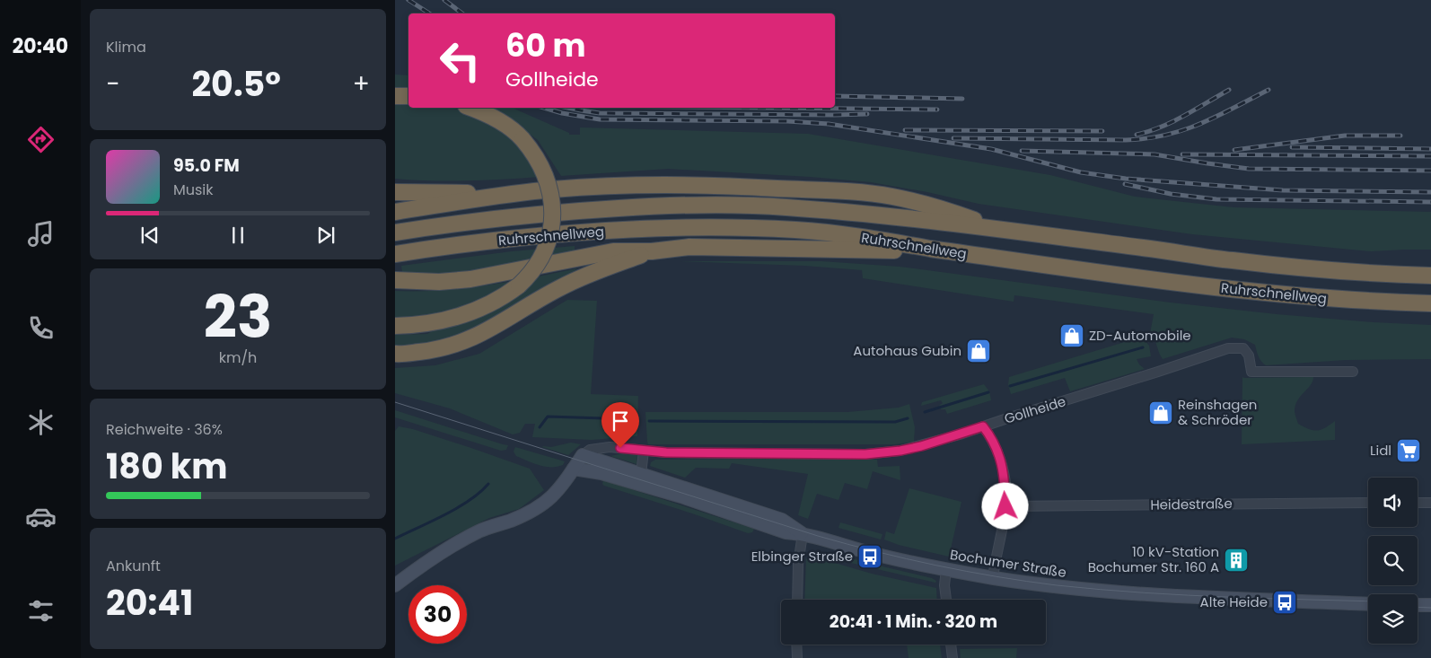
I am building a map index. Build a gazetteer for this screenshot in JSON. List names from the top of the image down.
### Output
{
  "streets": {
    "highway": ["Ruhrschnellweg"],
    "main road": ["Bochumer Straße"],
    "street": ["Gollheide", "Heidestraße"]
  },
  "places": {
    "shop": ["ZD-Automobile", "Autohaus Gubin", "Reinshagen & Schröder"],
    "supermarket": ["Lidl"],
    "bus stop": ["Elbinger Straße", "Alte Heide"],
    "building": ["10 kV-Station Bochumer Str. 160 A"]
  },
  "page": {
    "tabs": "20:40",
    "tile": [
      "Klima",
      ["23", "km/h"],
      ["Reichweite · 36%", "180 km"],
      ["Ankunft", "20:41"]
    ],
    "turn": ["60 m", "Gollheide"],
    "heat": ["−", "20.5°", "+"],
    "song": ["95.0 FM", "Musik"],
    "limit": "30",
    "trip": "20:41 · 1 Min. · 320 m"
  }
}
